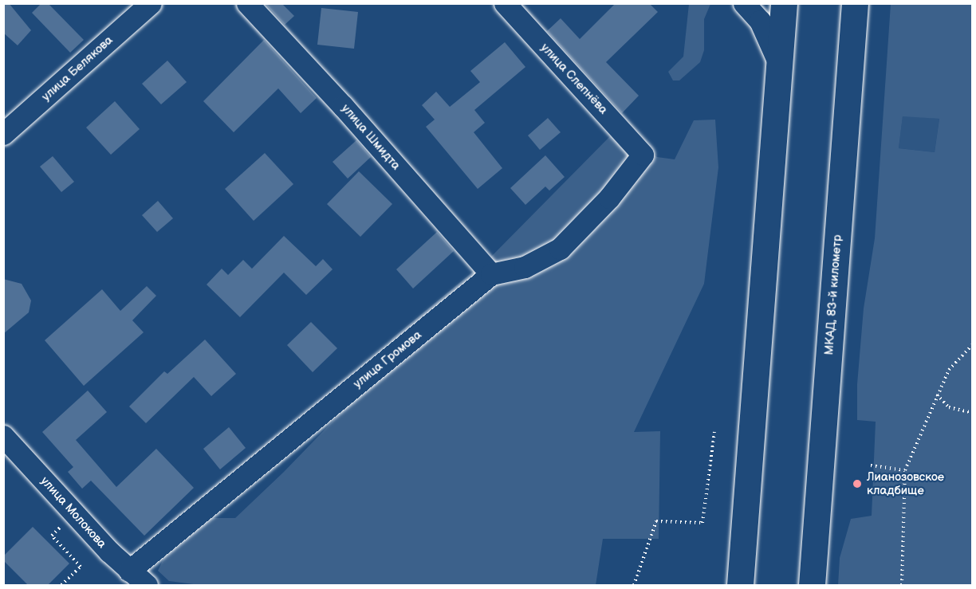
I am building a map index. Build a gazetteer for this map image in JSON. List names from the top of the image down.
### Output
{
  "streets": {
    "highway": ["МКАД, 83-й километр"],
    "street": [
      "улица Белякова",
      "улица Слепнёва",
      "улица Шмидта",
      "улица Громова",
      "улица Молокова"
    ]
  },
  "crossings": [
    ["улица Слепнёва", "улица Громова"],
    ["улица Шмидта", "улица Громова"],
    ["улица Громова", "улица Молокова"]
  ],
  "places": ["Лианозовское кладбище"]
}
